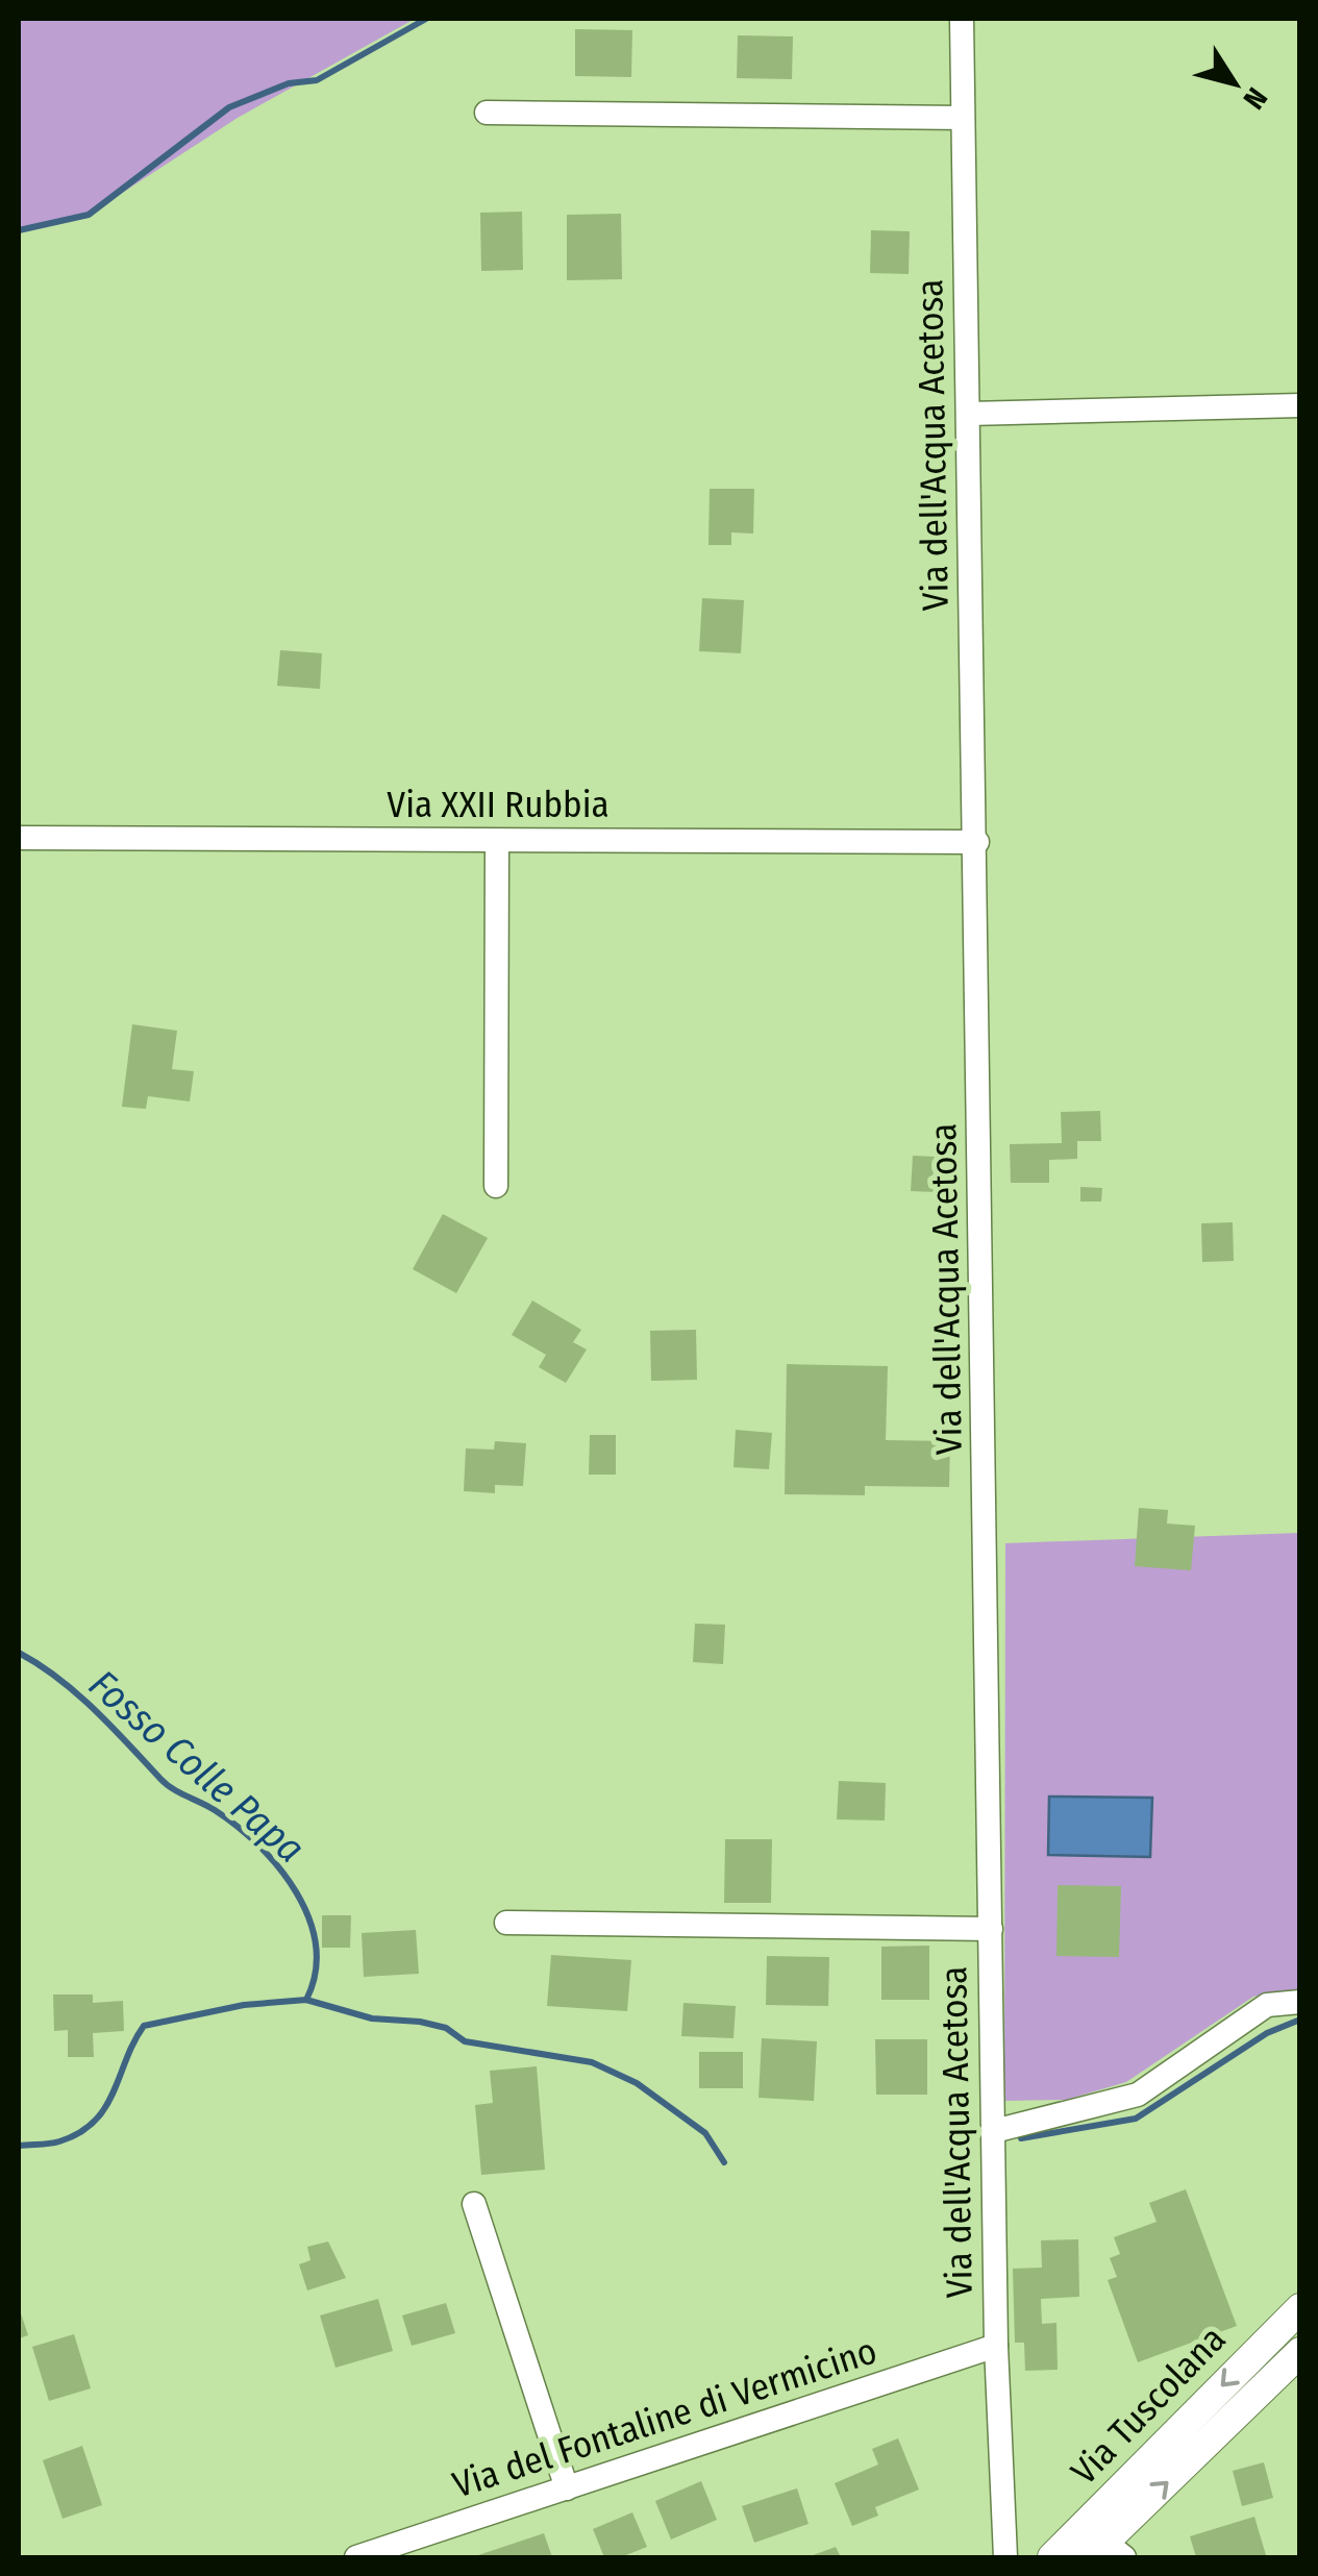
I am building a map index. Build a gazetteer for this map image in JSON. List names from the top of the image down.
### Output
{
  "streets": {
    "main road": ["Via Tuscolana"],
    "street": ["Via dell'Acqua Acetosa", "Via XXII Rubbia", "Via del Fontaline di Vermicino"]
  },
  "crossings": [
    ["Via dell'Acqua Acetosa", "Via XXII Rubbia"],
    ["Via dell'Acqua Acetosa", "Via del Fontaline di Vermicino"]
  ],
  "water": ["Fosso Colle Papa"],
  "north": "bottom right"
}
